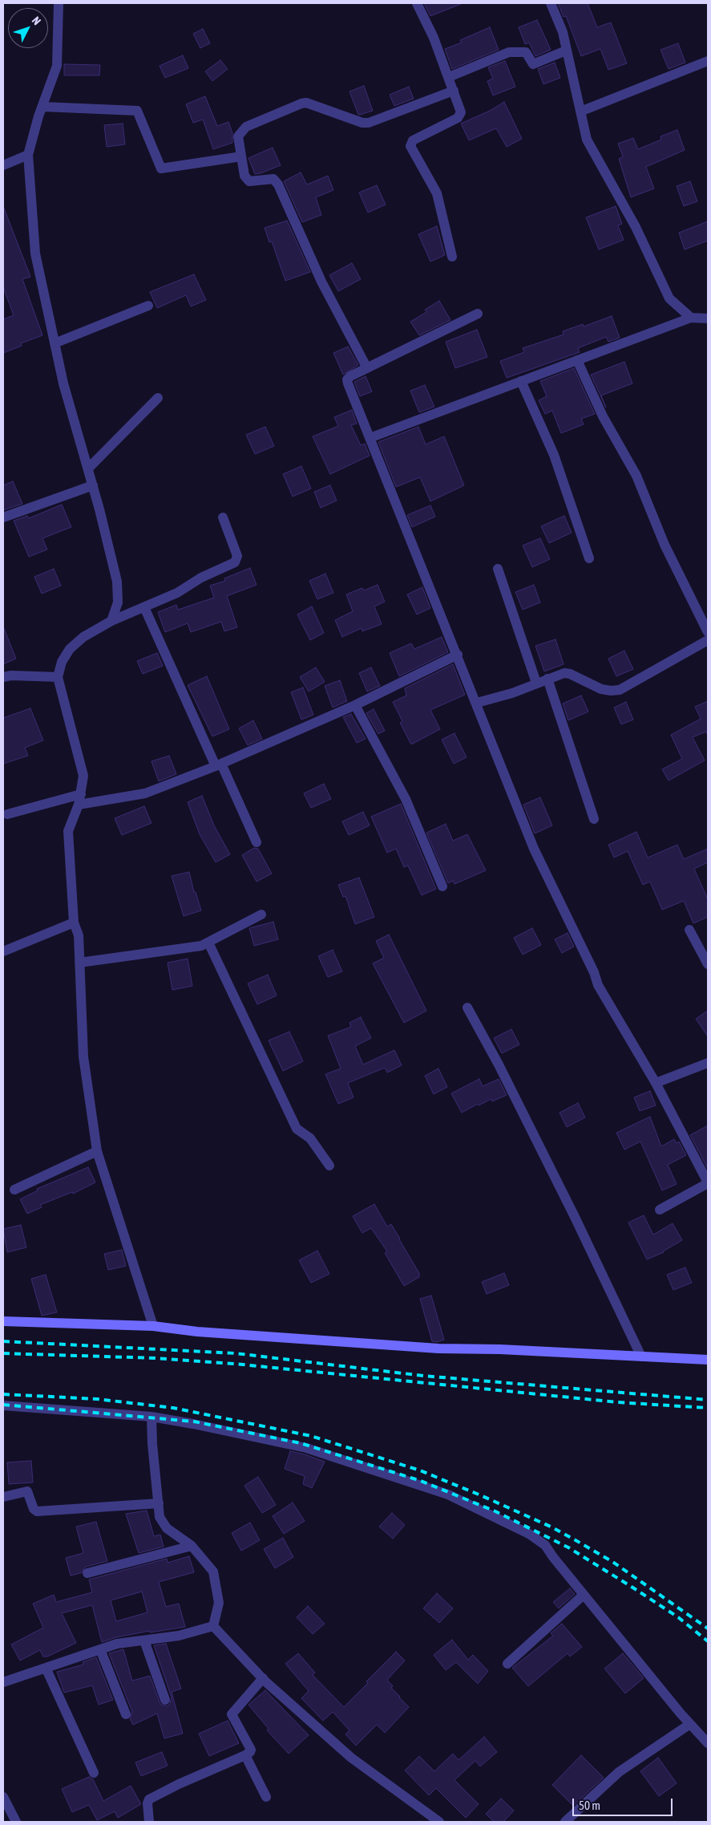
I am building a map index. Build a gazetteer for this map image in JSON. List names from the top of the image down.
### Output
{
  "scale_bar": "50 m",
  "north": "top right"
}
